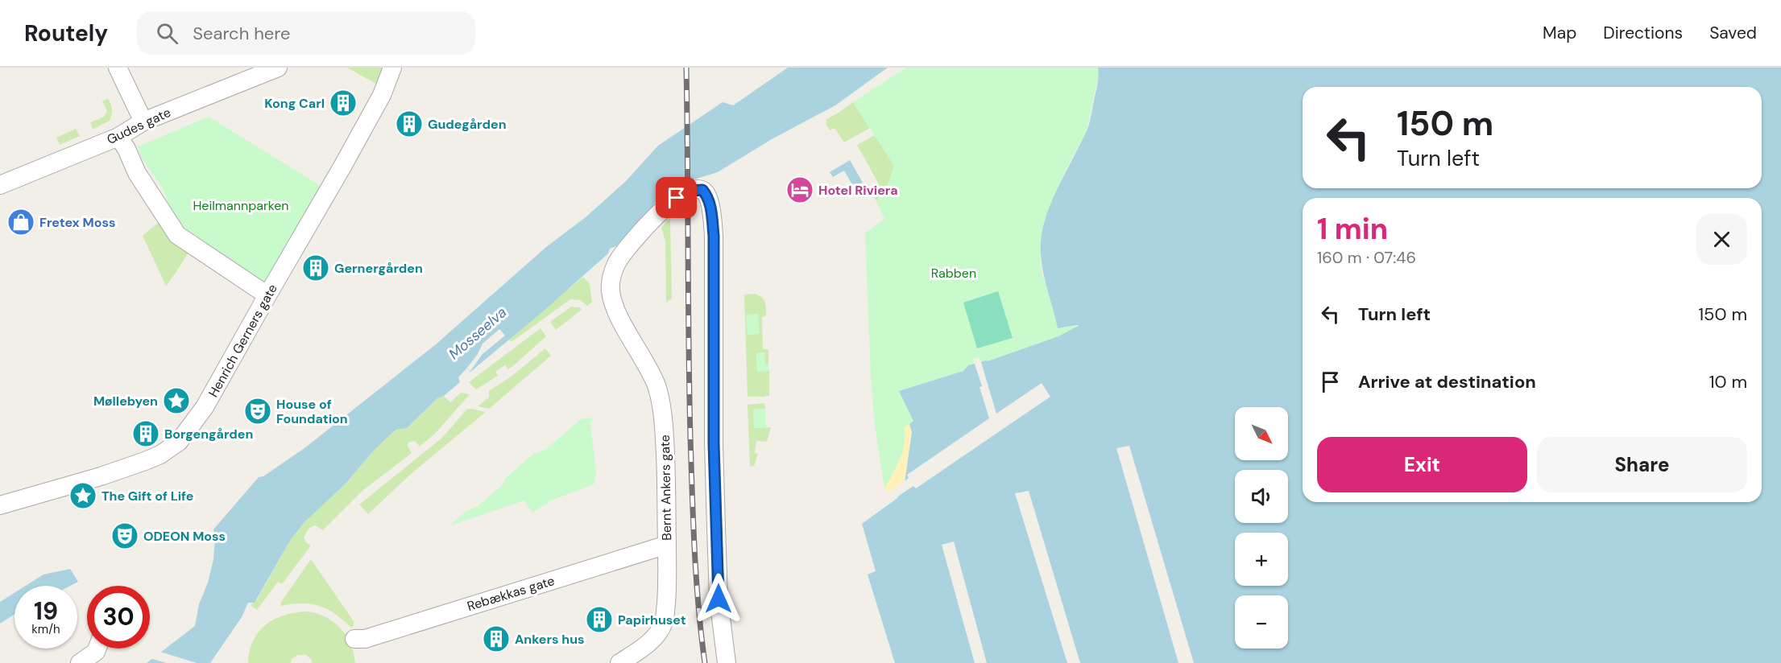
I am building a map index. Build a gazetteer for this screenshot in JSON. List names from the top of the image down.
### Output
{
  "streets": {
    "street": [
      "Gudes gate",
      "Henrich Gerners gate",
      "Bernt Ankers gate",
      "Rebækkas gate"
    ]
  },
  "crossings": [
    ["Bernt Ankers gate", "Rebækkas gate"]
  ],
  "water": ["Mosseelva"],
  "parks": ["Heilmannparken", "Rabben"],
  "places": {
    "building": [
      "Kong Carl",
      "Gudegården",
      "Gernergården",
      "Borgengården",
      "Papirhuset",
      "Ankers hus"
    ],
    "hotel": ["Hotel Riviera"],
    "shop": ["Fretex Moss"],
    "place": ["Møllebyen", "The Gift of Life"],
    "theatre": ["House of Foundation", "ODEON Moss"]
  },
  "north": "bottom right",
  "page": {
    "header": "Routely",
    "search": "Search here",
    "nav": ["Map", "Directions", "Saved"],
    "turn": ["150 m", "Turn left"],
    "heading": ["1 min", "160 m · 07:46"],
    "list": [
      {
        "name": "Turn left",
        "value": "150 m"
      },
      {
        "name": "Arrive at destination",
        "value": "10 m"
      }
    ],
    "map_buttons": ["+", "−"],
    "buttons": ["Exit", "Share"],
    "speed": "19 km/h",
    "limit": "30"
  }
}
